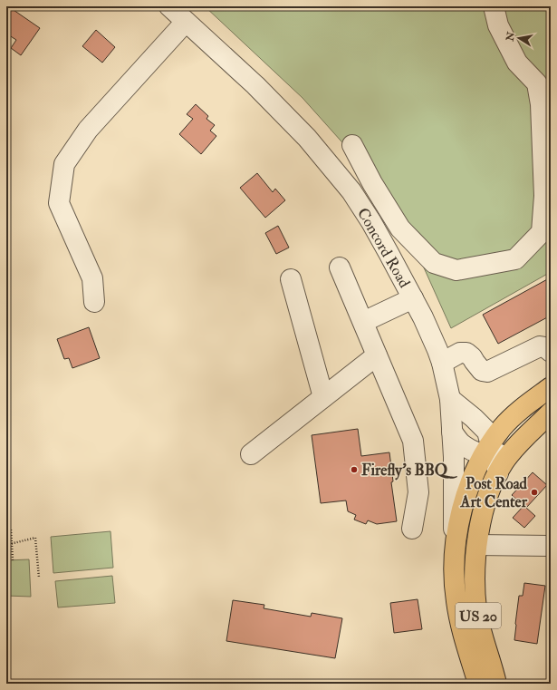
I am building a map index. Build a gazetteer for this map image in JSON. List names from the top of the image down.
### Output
{
  "streets": {
    "main road": ["US 20"],
    "street": ["Concord Road"]
  },
  "crossings": [
    ["Concord Road", "US 20"]
  ],
  "places": ["Firefly's BBQ", "Post Road Art Center"],
  "north": "left"
}
